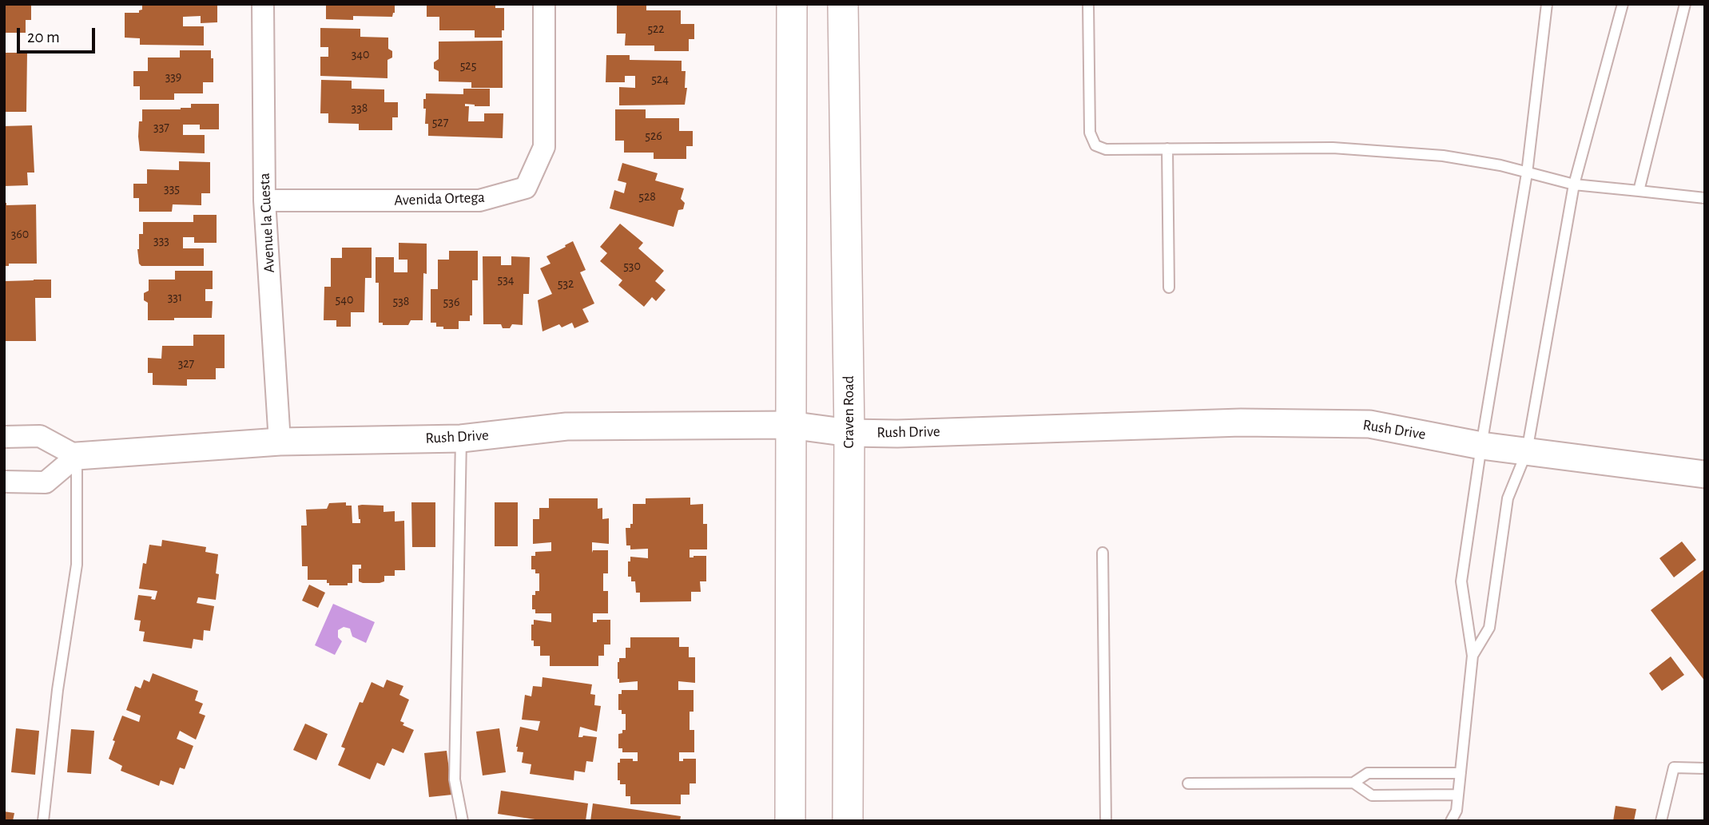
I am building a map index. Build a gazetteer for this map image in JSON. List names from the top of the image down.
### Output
{
  "streets": {
    "main road": ["Craven Road"],
    "street": ["Avenida Ortega", "Avenue la Cuesta", "Rush Drive"]
  },
  "crossings": [
    ["Avenida Ortega", "Avenue la Cuesta"],
    ["Avenue la Cuesta", "Rush Drive"],
    ["Craven Road", "Rush Drive"]
  ],
  "house_numbers": [
    "522",
    "340",
    "525",
    "339",
    "524",
    "338",
    "527",
    "337",
    "526",
    "335",
    "528",
    "360",
    "333",
    "530",
    "534",
    "532",
    "331",
    "540",
    "538",
    "536",
    "327"
  ],
  "scale_bar": "20 m"
}
